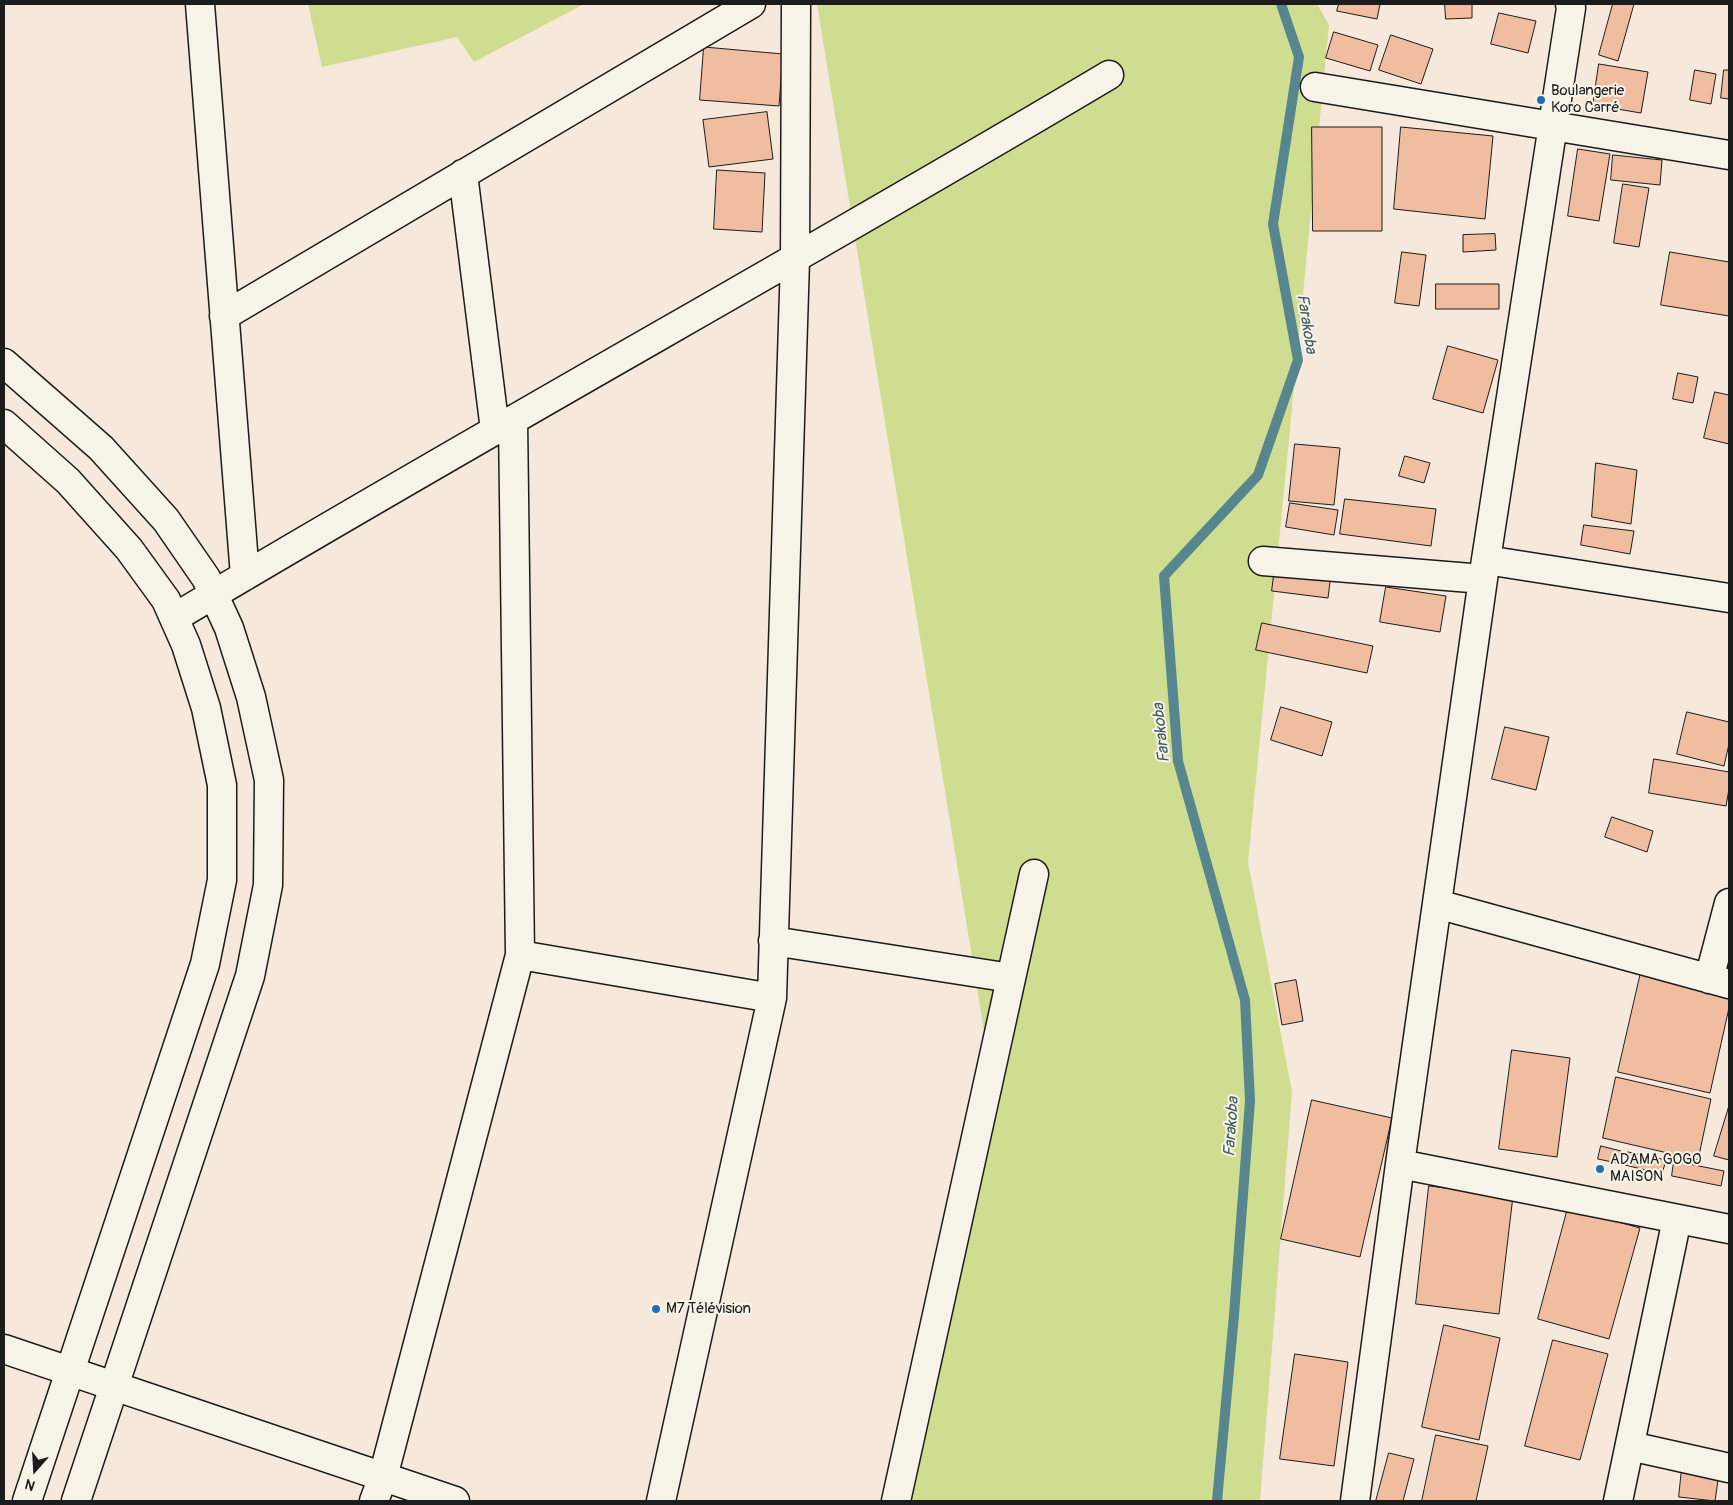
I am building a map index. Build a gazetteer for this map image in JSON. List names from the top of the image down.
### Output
{
  "water": ["Farakoba"],
  "places": ["Boulangerie Koro Carré", "ADAMA GOGO MAISON", "M7 Télévision"],
  "north": "bottom"
}
